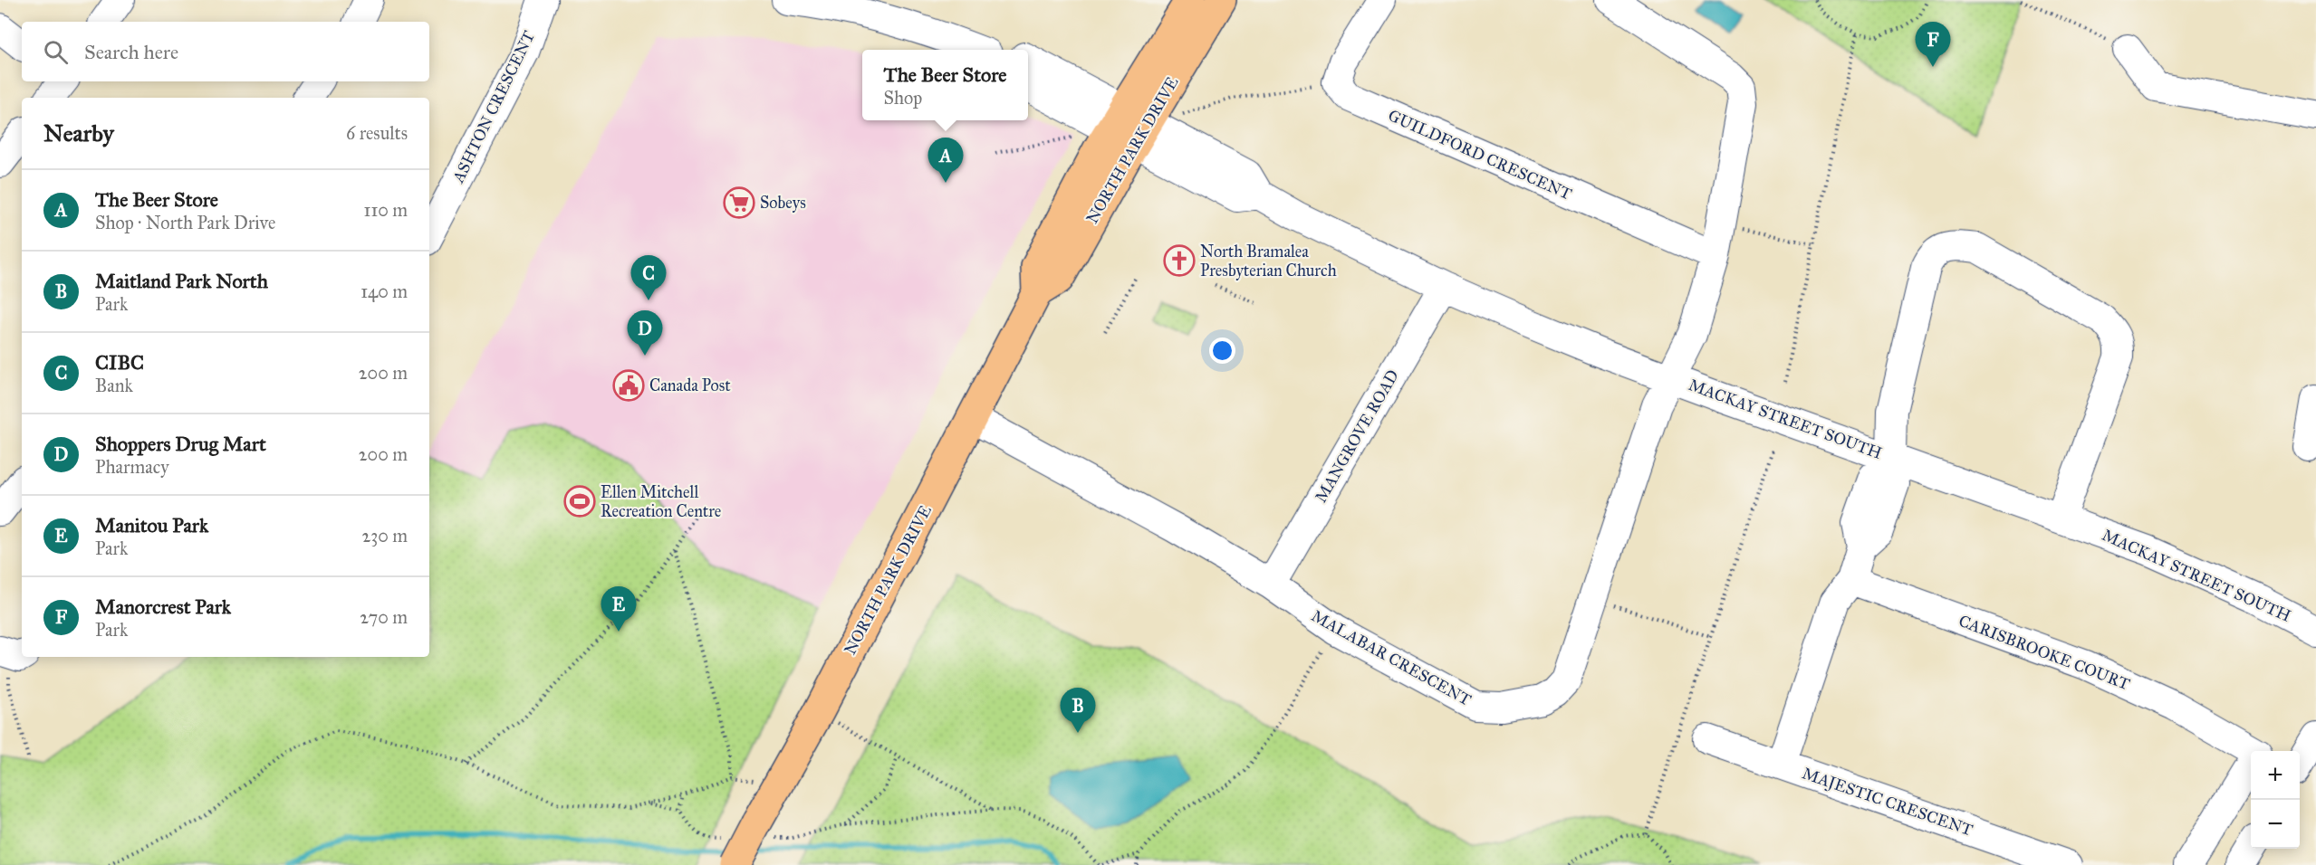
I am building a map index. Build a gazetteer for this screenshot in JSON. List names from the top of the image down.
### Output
{
  "streets": {
    "main road": ["NORTH PARK DRIVE"],
    "street": [
      "ASHTON CRESCENT",
      "GUILDFORD CRESCENT",
      "MACKAY STREET SOUTH",
      "MANGROVE ROAD",
      "CARISBROOKE COURT",
      "MALABAR CRESCENT",
      "MAJESTIC CRESCENT"
    ]
  },
  "crossings": [
    ["NORTH PARK DRIVE", "MACKAY STREET SOUTH"],
    ["NORTH PARK DRIVE", "MALABAR CRESCENT"],
    ["MACKAY STREET SOUTH", "MANGROVE ROAD"],
    ["MACKAY STREET SOUTH", "MALABAR CRESCENT"],
    ["MANGROVE ROAD", "MALABAR CRESCENT"]
  ],
  "places": {
    "supermarket": ["Sobeys"],
    "church": ["North Bramalea Presbyterian Church"],
    "public building": ["Canada Post"],
    "sports": ["Ellen Mitchell Recreation Centre"]
  },
  "page": {
    "pins": [
      "F",
      "A",
      "C",
      "D",
      "E",
      "B"
    ],
    "search": "Search here",
    "popup": ["The Beer Store", "Shop"],
    "heading": ["Nearby", "6 results"],
    "list": [
      {
        "mark": "A",
        "name": "The Beer Store",
        "note": "Shop · North Park Drive",
        "value": "110 m"
      },
      {
        "mark": "B",
        "name": "Maitland Park North",
        "note": "Park",
        "value": "140 m"
      },
      {
        "mark": "C",
        "name": "CIBC",
        "note": "Bank",
        "value": "200 m"
      },
      {
        "mark": "D",
        "name": "Shoppers Drug Mart",
        "note": "Pharmacy",
        "value": "200 m"
      },
      {
        "mark": "E",
        "name": "Manitou Park",
        "note": "Park",
        "value": "230 m"
      },
      {
        "mark": "F",
        "name": "Manorcrest Park",
        "note": "Park",
        "value": "270 m"
      }
    ],
    "map_buttons": ["+", "−"]
  }
}
